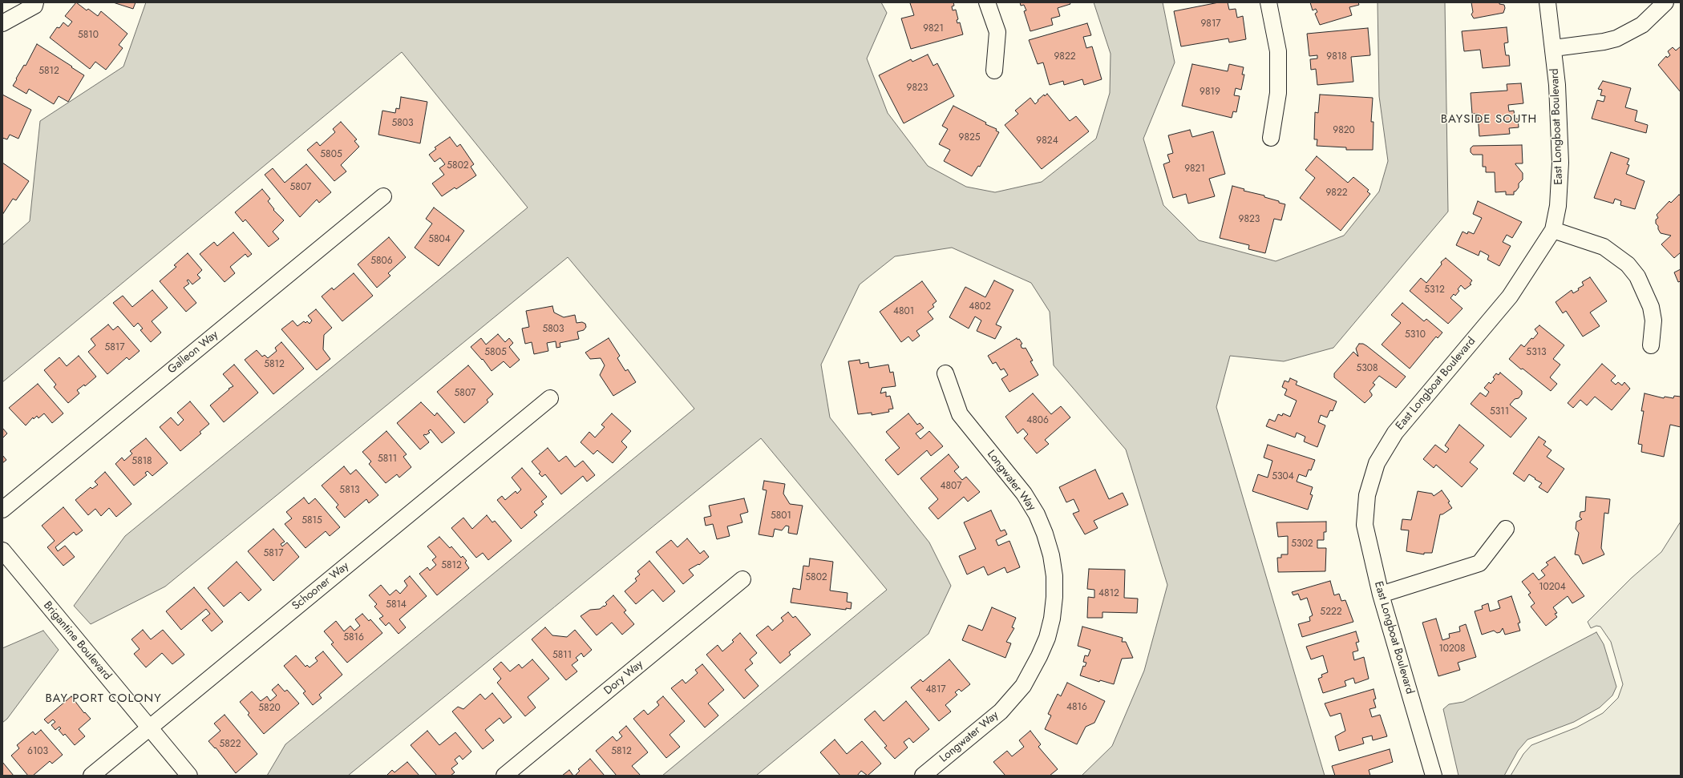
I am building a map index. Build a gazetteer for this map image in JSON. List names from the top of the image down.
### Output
{
  "streets": {
    "street": [
      "East Longboat Boulevard",
      "Galleon Way",
      "Longwater Way",
      "Schooner Way",
      "Brigantine Boulevard",
      "Dory Way"
    ]
  },
  "crossings": [
    ["Schooner Way", "Brigantine Boulevard"]
  ],
  "districts": ["BAYSIDE SOUTH", "BAY PORT COLONY"],
  "house_numbers": [
    "9817",
    "9821",
    "5810",
    "9822",
    "9818",
    "5812",
    "9823",
    "9819",
    "5803",
    "9820",
    "9825",
    "9824",
    "5805",
    "5802",
    "9821",
    "5807",
    "9822",
    "9823",
    "5804",
    "5806",
    "5312",
    "4802",
    "4801",
    "5803",
    "5310",
    "5817",
    "5805",
    "5313",
    "5812",
    "5308",
    "5807",
    "5311",
    "4806",
    "5811",
    "5818",
    "5304",
    "4807",
    "5813",
    "5801",
    "5815",
    "5302",
    "5817",
    "5812",
    "5802",
    "10204",
    "4812",
    "5814",
    "5222",
    "5816",
    "10208",
    "5811",
    "4817",
    "4816",
    "5820",
    "5822",
    "6103",
    "5812"
  ]
}
